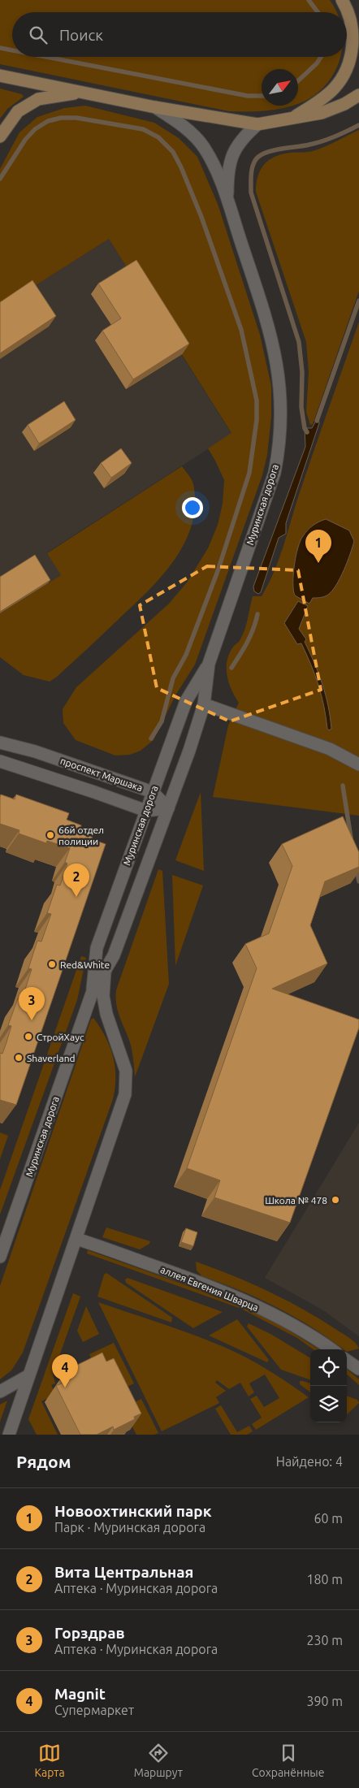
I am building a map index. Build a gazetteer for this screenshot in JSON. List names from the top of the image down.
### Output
{
  "streets": {
    "street": ["Муринская дорога", "проспект Маршака", "аллея Евгения Шварца"]
  },
  "crossings": [
    ["Муринская дорога", "проспект Маршака"]
  ],
  "places": [
    "66й отдел полиции",
    "Red&White",
    "СтройХаус",
    "Shaverland",
    "Школа № 478"
  ],
  "north": "top right",
  "page": {
    "search": "Поиск",
    "pins": [
      "1",
      "2",
      "3",
      "4"
    ],
    "heading": ["Рядом", "Найдено: 4"],
    "list": [
      {
        "mark": "1",
        "name": "Новоохтинский парк",
        "note": "Парк · Муринская дорога",
        "value": "60 m"
      },
      {
        "mark": "2",
        "name": "Вита Центральная",
        "note": "Аптека · Муринская дорога",
        "value": "180 m"
      },
      {
        "mark": "3",
        "name": "Горздрав",
        "note": "Аптека · Муринская дорога",
        "value": "230 m"
      },
      {
        "mark": "4",
        "name": "Magnit",
        "note": "Супермаркет",
        "value": "390 m"
      }
    ],
    "nav": ["Карта", "Маршрут", "Сохранённые"]
  }
}
